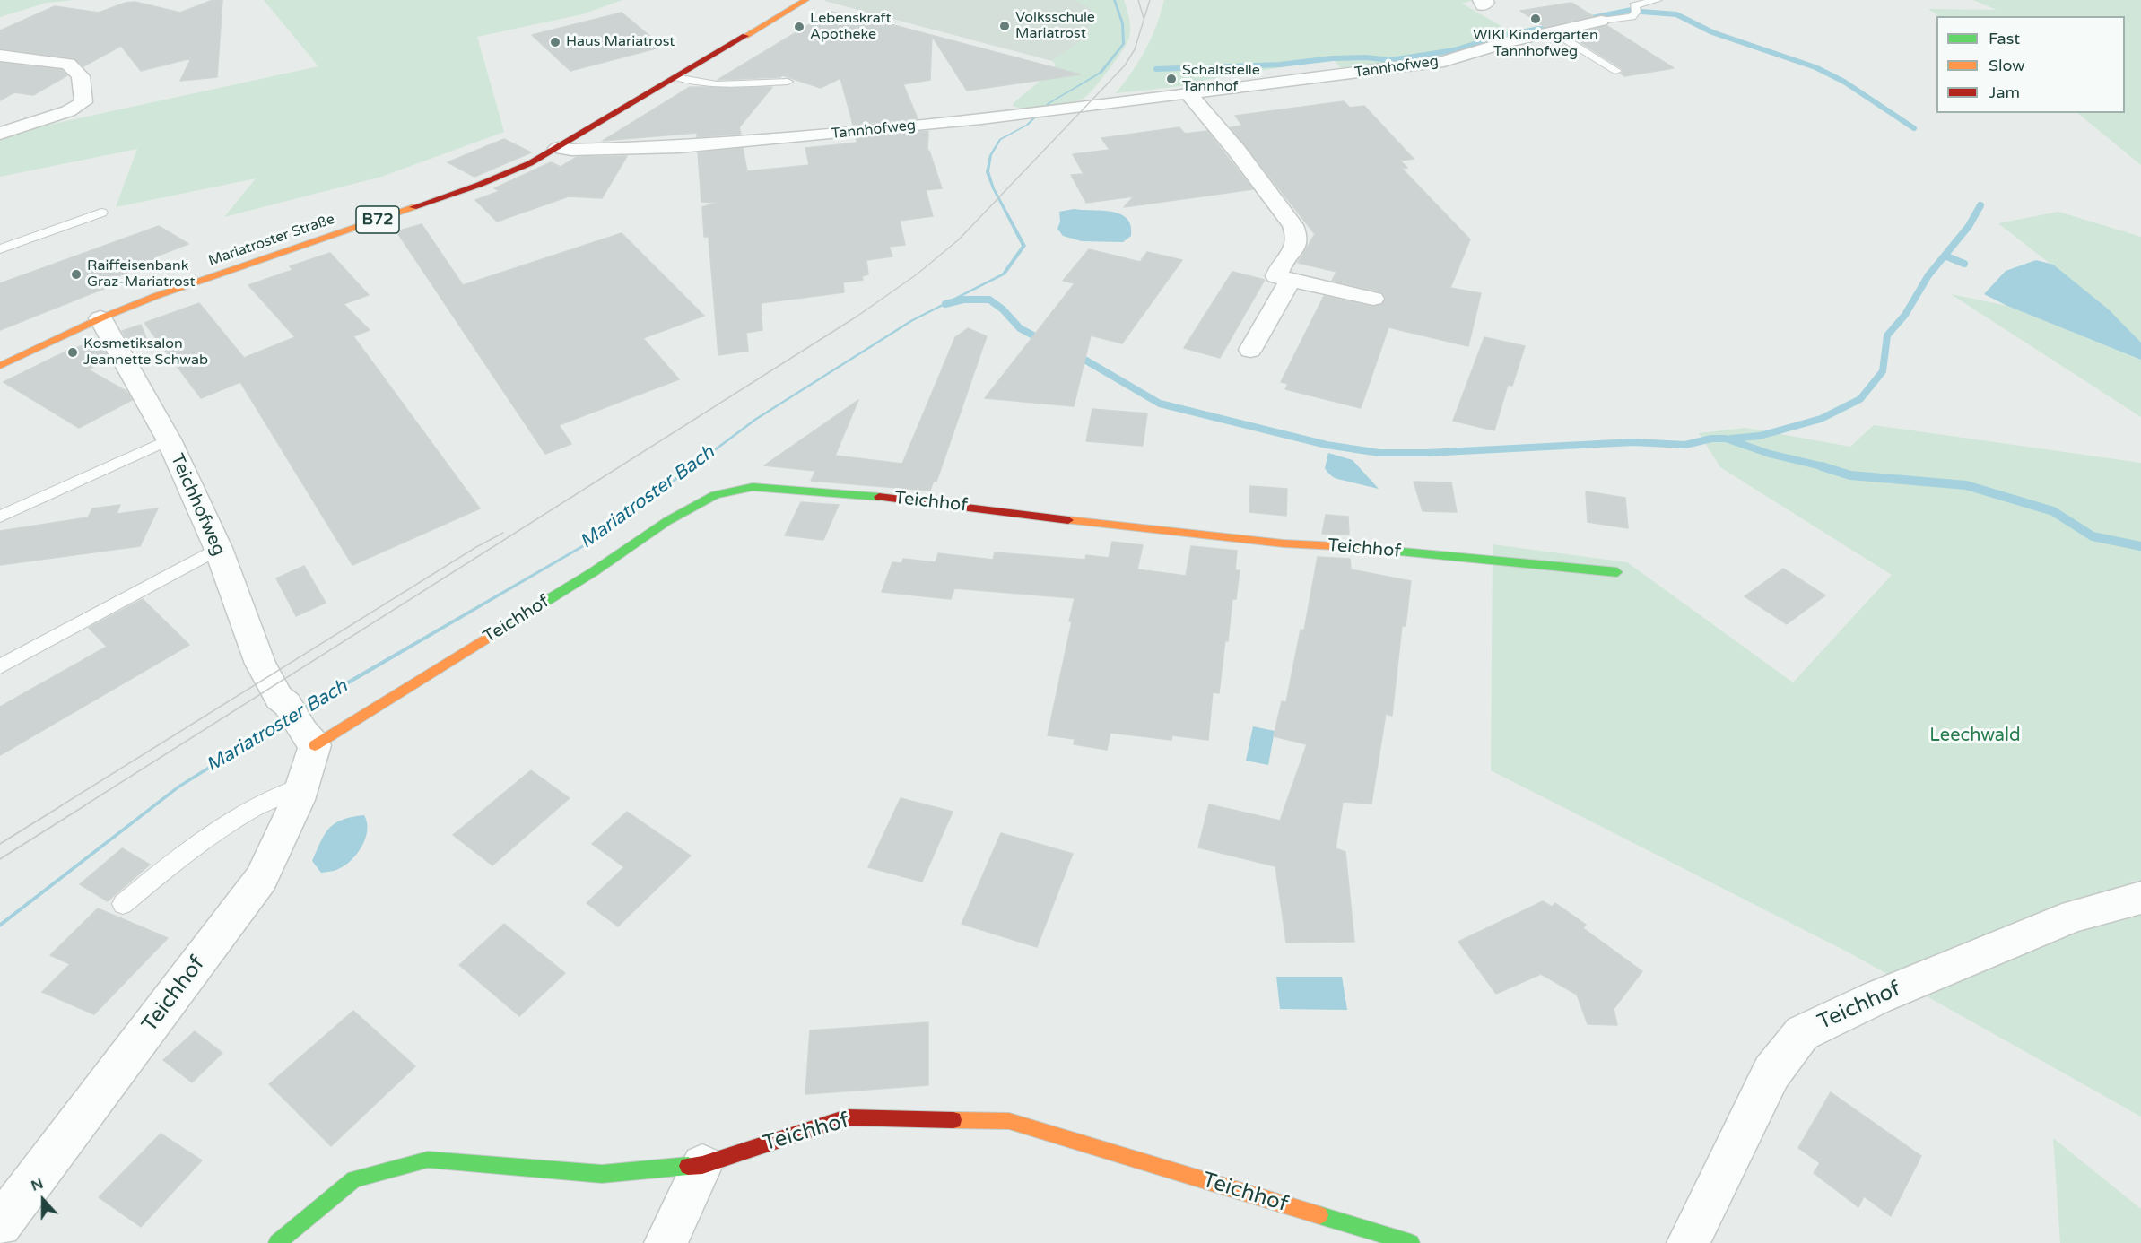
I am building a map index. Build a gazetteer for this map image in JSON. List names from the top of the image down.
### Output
{
  "streets": {
    "street": [
      "Tannhofweg",
      "B72",
      "Mariatroster Straße",
      "Teichhof",
      "Teichhofweg"
    ]
  },
  "crossings": [
    ["Tannhofweg", "Mariatroster Straße"],
    ["Mariatroster Straße", "Teichhofweg"],
    ["Teichhof", "Teichhofweg"]
  ],
  "water": ["Mariatroster Bach"],
  "parks": ["Leechwald"],
  "places": [
    "WIKI Kindergarten Tannhofweg",
    "Volksschule Mariatrost",
    "Lebenskraft Apotheke",
    "Haus Mariatrost",
    "Schaltstelle Tannhof",
    "Raiffeisenbank Graz-Mariatrost",
    "Kosmetiksalon Jeannette Schwab"
  ],
  "legend": ["Fast", "Slow", "Jam"],
  "north": "top"
}
